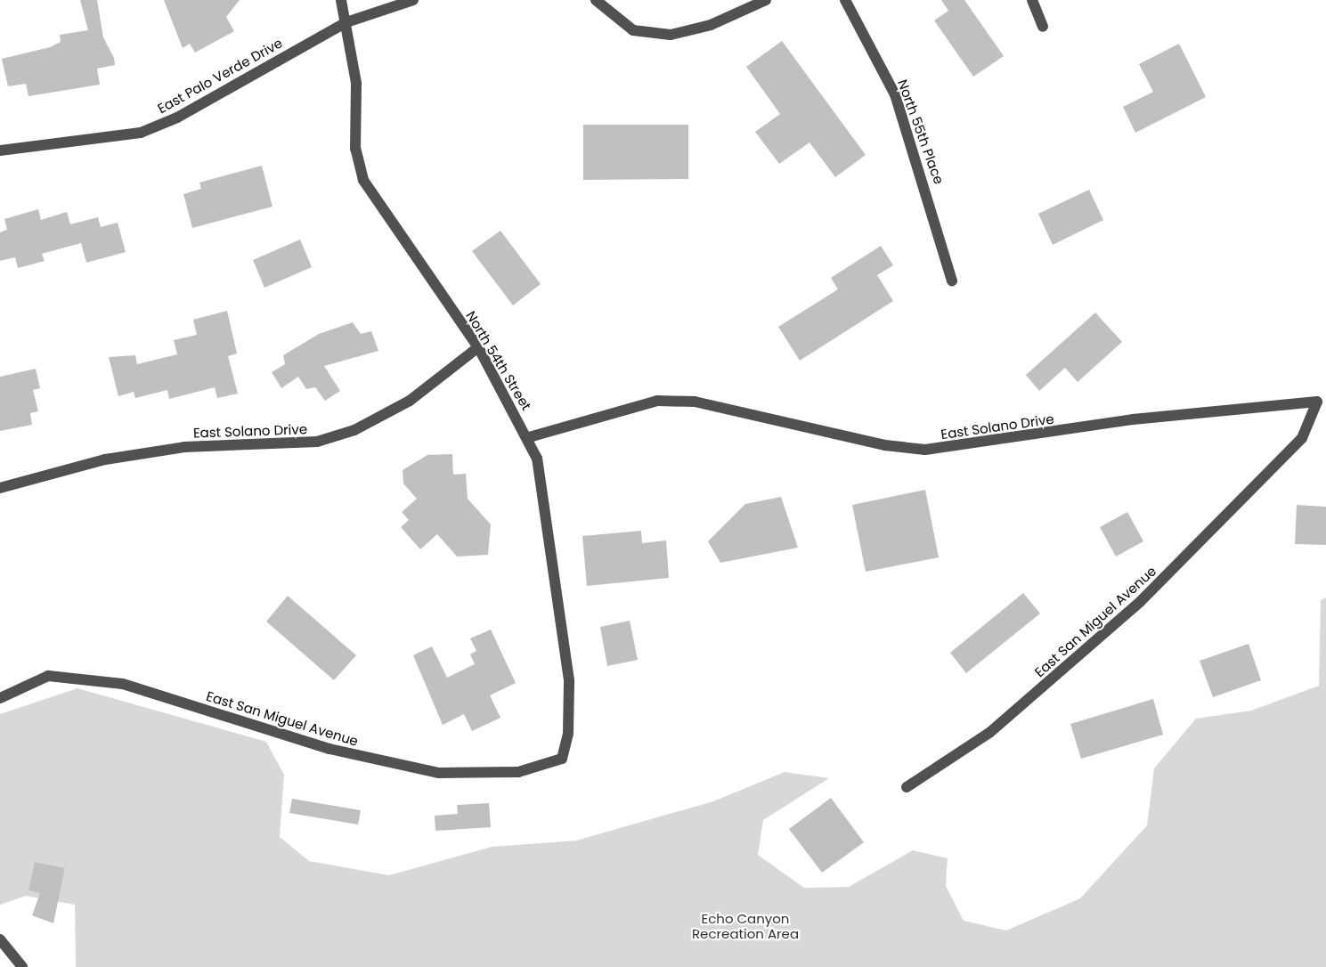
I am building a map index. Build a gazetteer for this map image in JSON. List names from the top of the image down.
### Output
{
  "streets": {
    "street": [
      "East Palo Verde Drive",
      "North 55th Place",
      "North 54th Street",
      "East Solano Drive",
      "East San Miguel Avenue"
    ]
  },
  "crossings": [
    ["East Palo Verde Drive", "North 54th Street"],
    ["North 54th Street", "East Solano Drive"],
    ["North 54th Street", "East San Miguel Avenue"],
    ["East Solano Drive", "East San Miguel Avenue"]
  ],
  "parks": ["Echo Canyon Recreation Area"]
}
